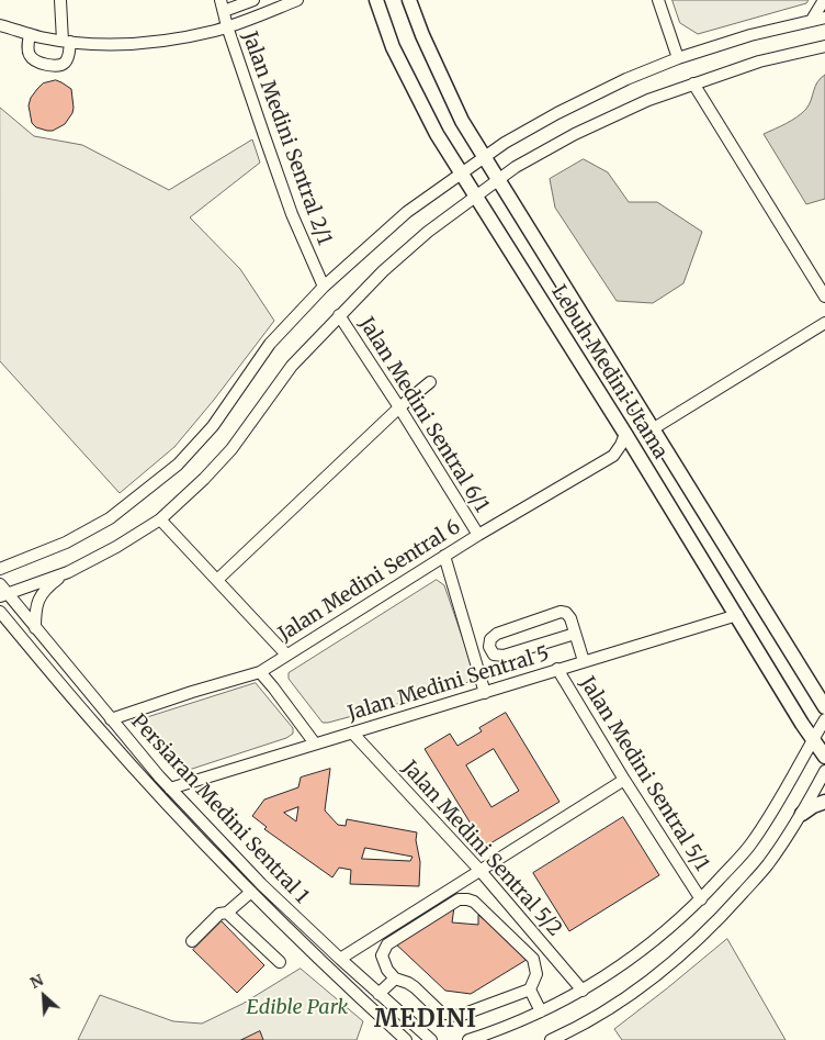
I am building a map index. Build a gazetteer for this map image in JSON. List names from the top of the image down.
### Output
{
  "streets": {
    "main road": ["Lebuh Medini Utama"],
    "street": [
      "Jalan Medini Sentral 2/1",
      "Jalan Medini Sentral 6/1",
      "Jalan Medini Sentral 6",
      "Jalan Medini Sentral 5",
      "Jalan Medini Sentral 5/1",
      "Persiaran Medini Sentral 1",
      "Jalan Medini Sentral 5/2"
    ]
  },
  "crossings": [
    ["Lebuh Medini Utama", "Jalan Medini Sentral 6"],
    ["Lebuh Medini Utama", "Jalan Medini Sentral 5"],
    ["Jalan Medini Sentral 6/1", "Jalan Medini Sentral 6"],
    ["Jalan Medini Sentral 6", "Persiaran Medini Sentral 1"],
    ["Jalan Medini Sentral 5", "Jalan Medini Sentral 5/1"],
    ["Jalan Medini Sentral 5", "Persiaran Medini Sentral 1"],
    ["Jalan Medini Sentral 5", "Jalan Medini Sentral 5/2"]
  ],
  "districts": ["MEDINI"],
  "parks": ["Edible Park"],
  "north": "top left"
}
